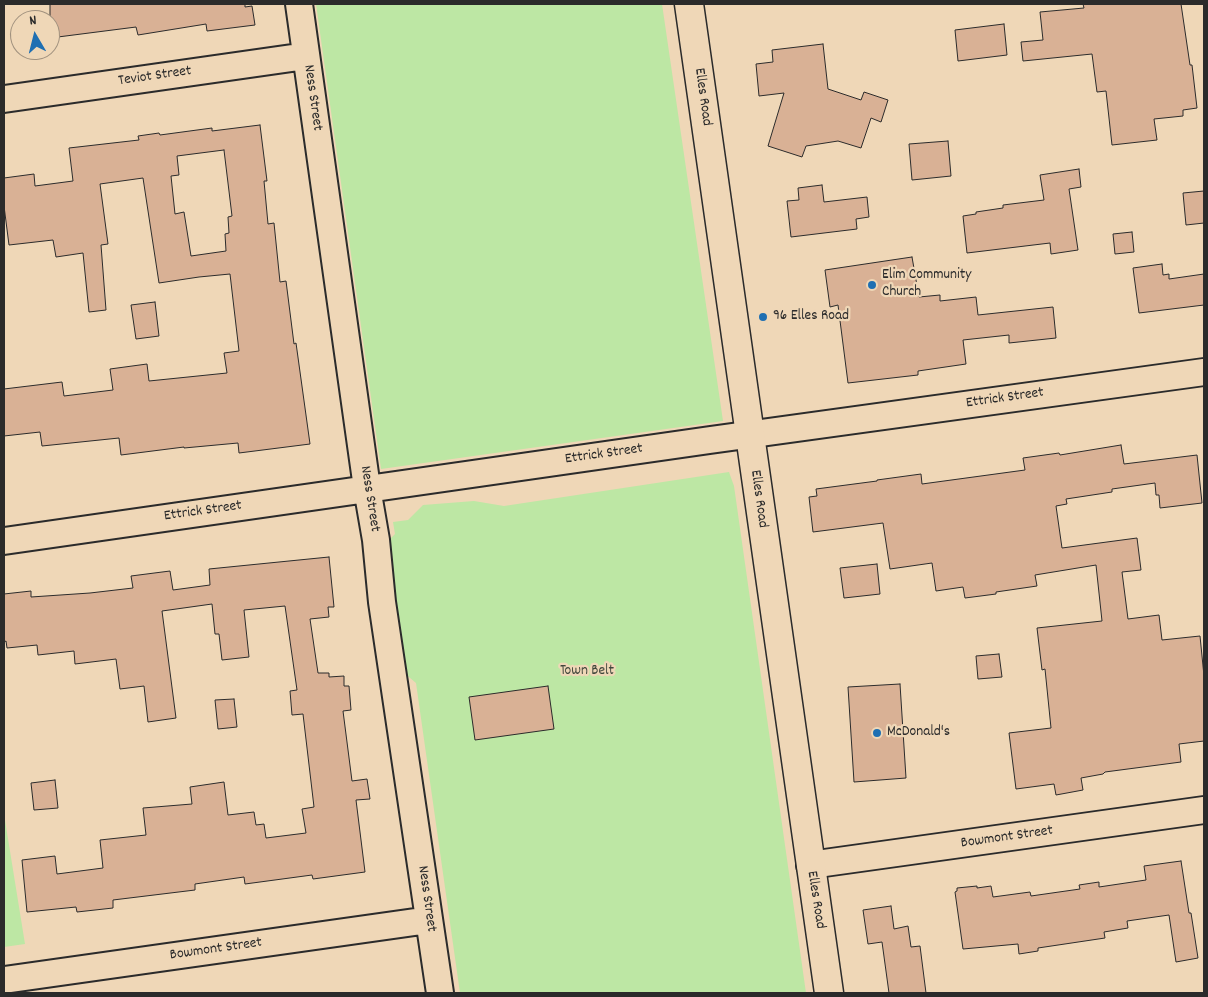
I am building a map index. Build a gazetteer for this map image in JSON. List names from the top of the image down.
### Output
{
  "streets": {
    "main road": ["Elles Road"],
    "street": [
      "Teviot Street",
      "Ness Street",
      "Ettrick Street",
      "Bowmont Street"
    ]
  },
  "crossings": [
    ["Teviot Street", "Ness Street"],
    ["Elles Road", "Ettrick Street"],
    ["Elles Road", "Bowmont Street"],
    ["Ness Street", "Ettrick Street"],
    ["Ness Street", "Bowmont Street"]
  ],
  "parks": ["Town Belt"],
  "places": ["Elim Community Church", "96 Elles Road", "McDonald's"],
  "north": "top"
}
